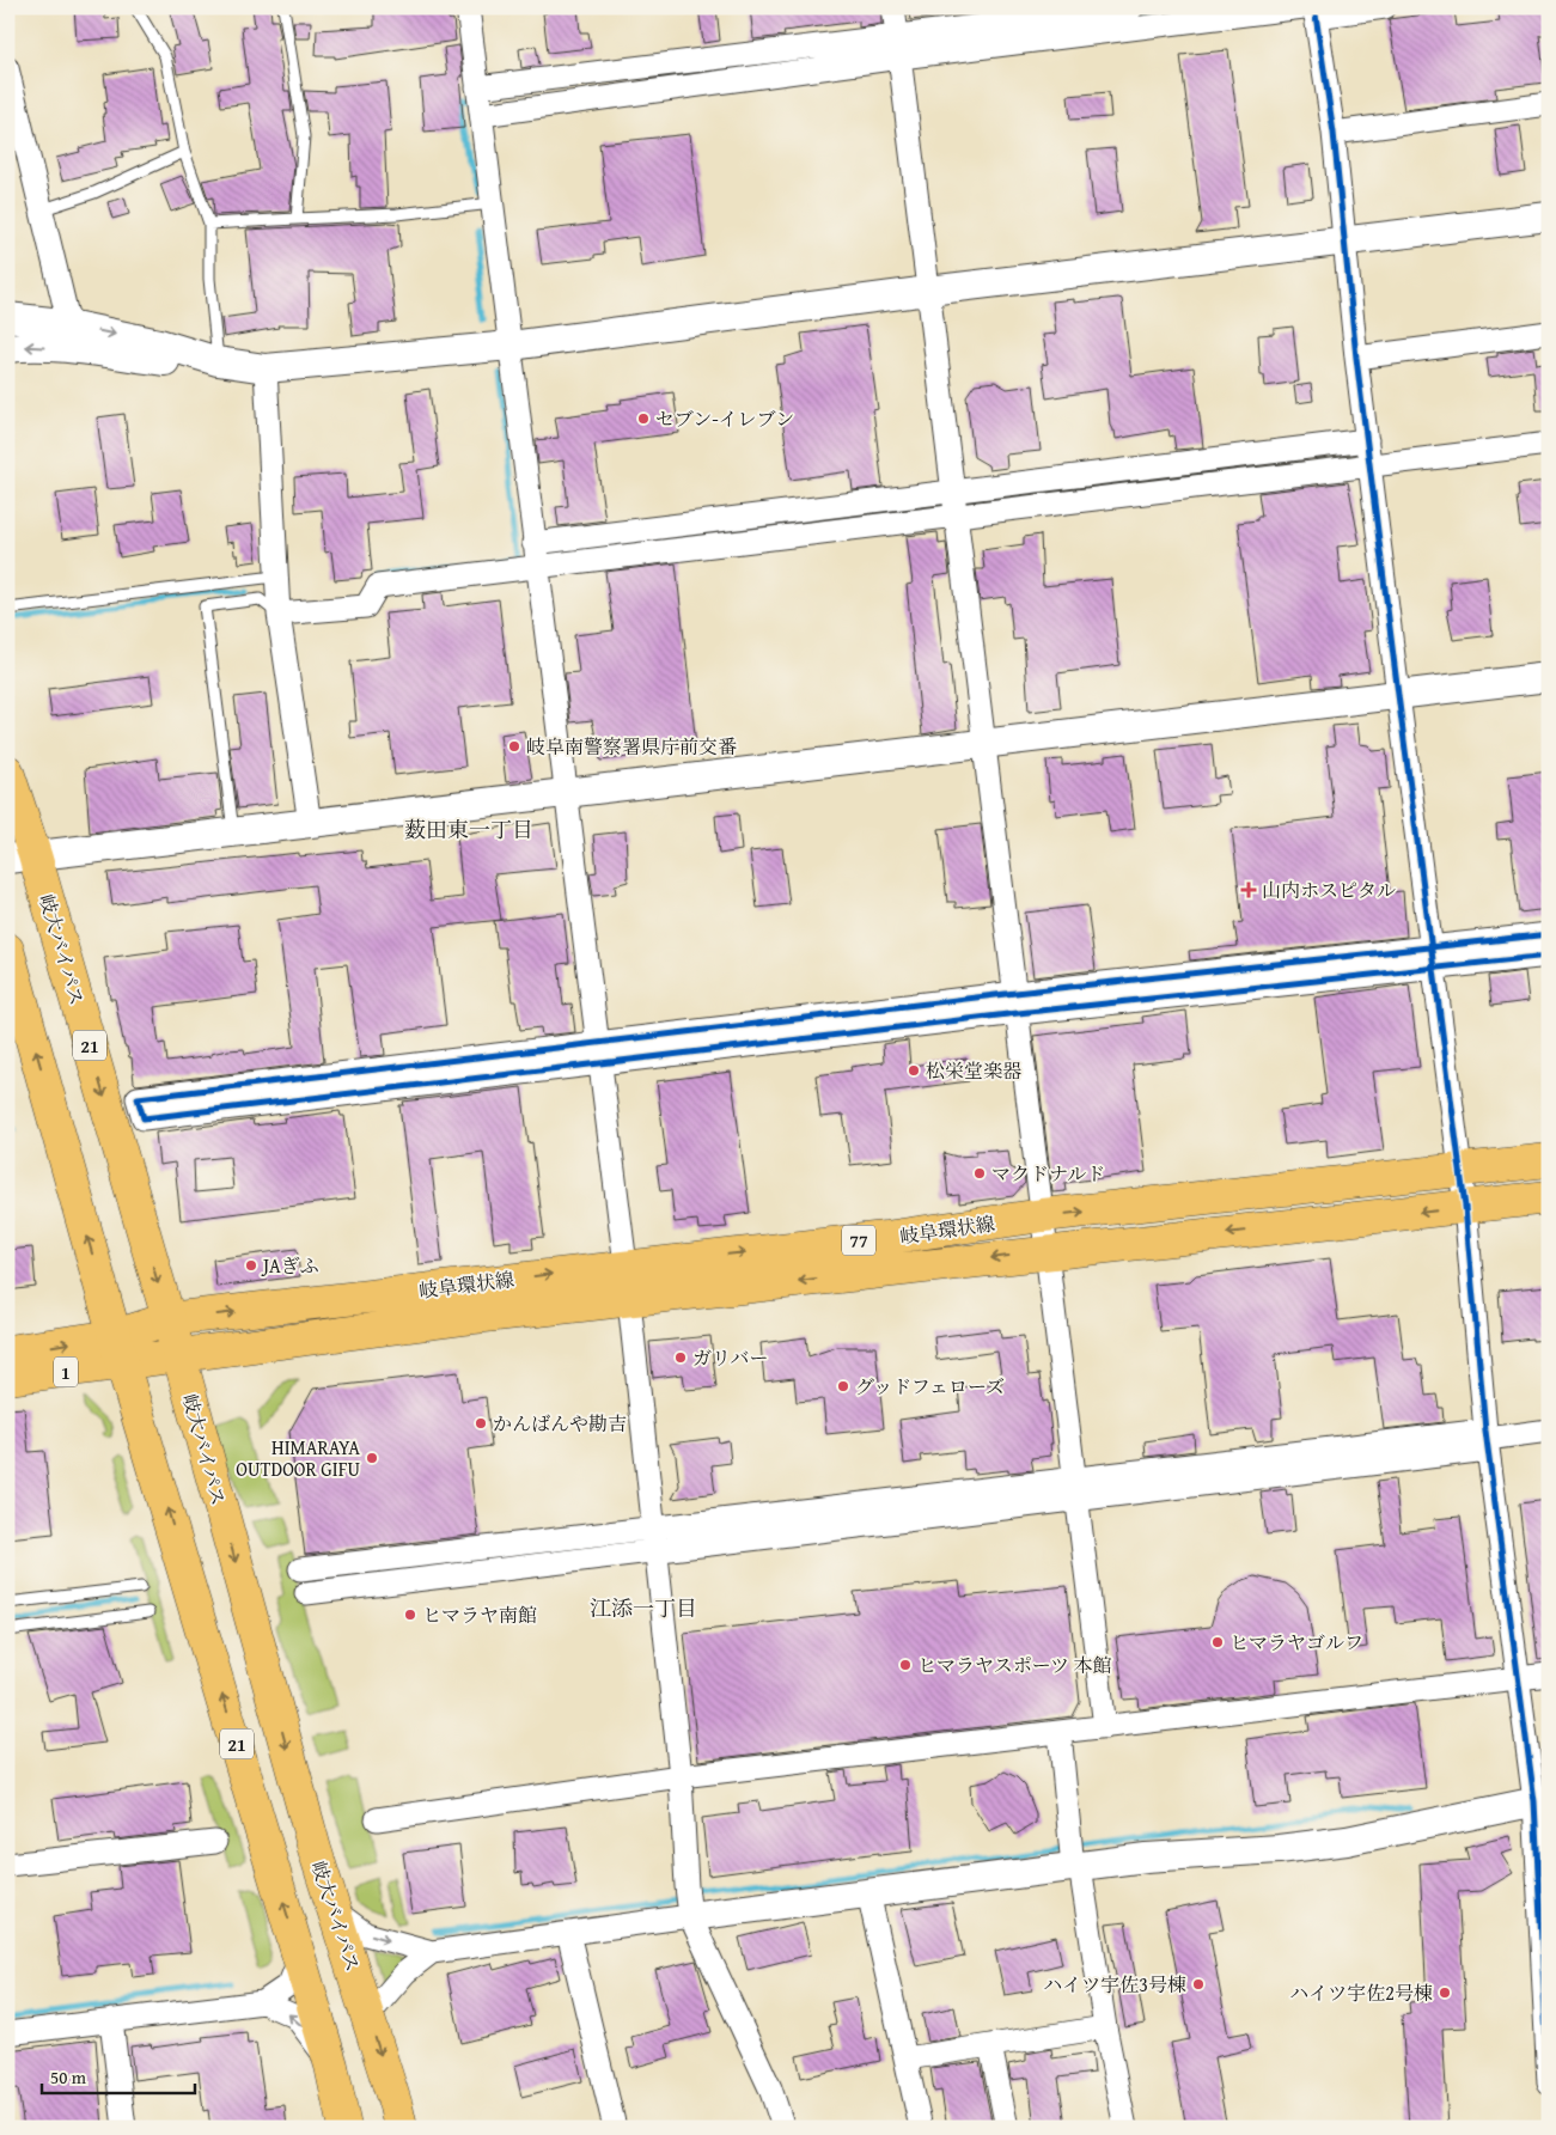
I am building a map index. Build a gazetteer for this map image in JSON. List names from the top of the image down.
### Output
{
  "streets": {
    "main road": [
      "岐大バイパス",
      "21",
      "岐阜環状線",
      "77",
      "1"
    ]
  },
  "crossings": [
    ["岐大バイパス", "岐阜環状線"],
    ["岐大バイパス", "77"],
    ["21", "77"],
    ["21", "1"],
    ["岐阜環状線", "77"],
    ["77", "1"]
  ],
  "districts": ["薮田東一丁目", "江添一丁目"],
  "places": {
    "other": [
      "セブン-イレブン",
      "岐阜南警察署県庁前交番",
      "松栄堂楽器",
      "マクドナルド",
      "JAぎふ",
      "ガリバー",
      "グッドフェローズ",
      "かんばんや勘吉",
      "HIMARAYA OUTDOOR GIFU",
      "ヒマラヤ南館",
      "ヒマラヤゴルフ",
      "ヒマラヤスポーツ 本館",
      "ハイツ宇佐3号棟",
      "ハイツ宇佐2号棟"
    ],
    "health": ["山内ホスピタル"]
  },
  "scale_bar": "50 m"
}
